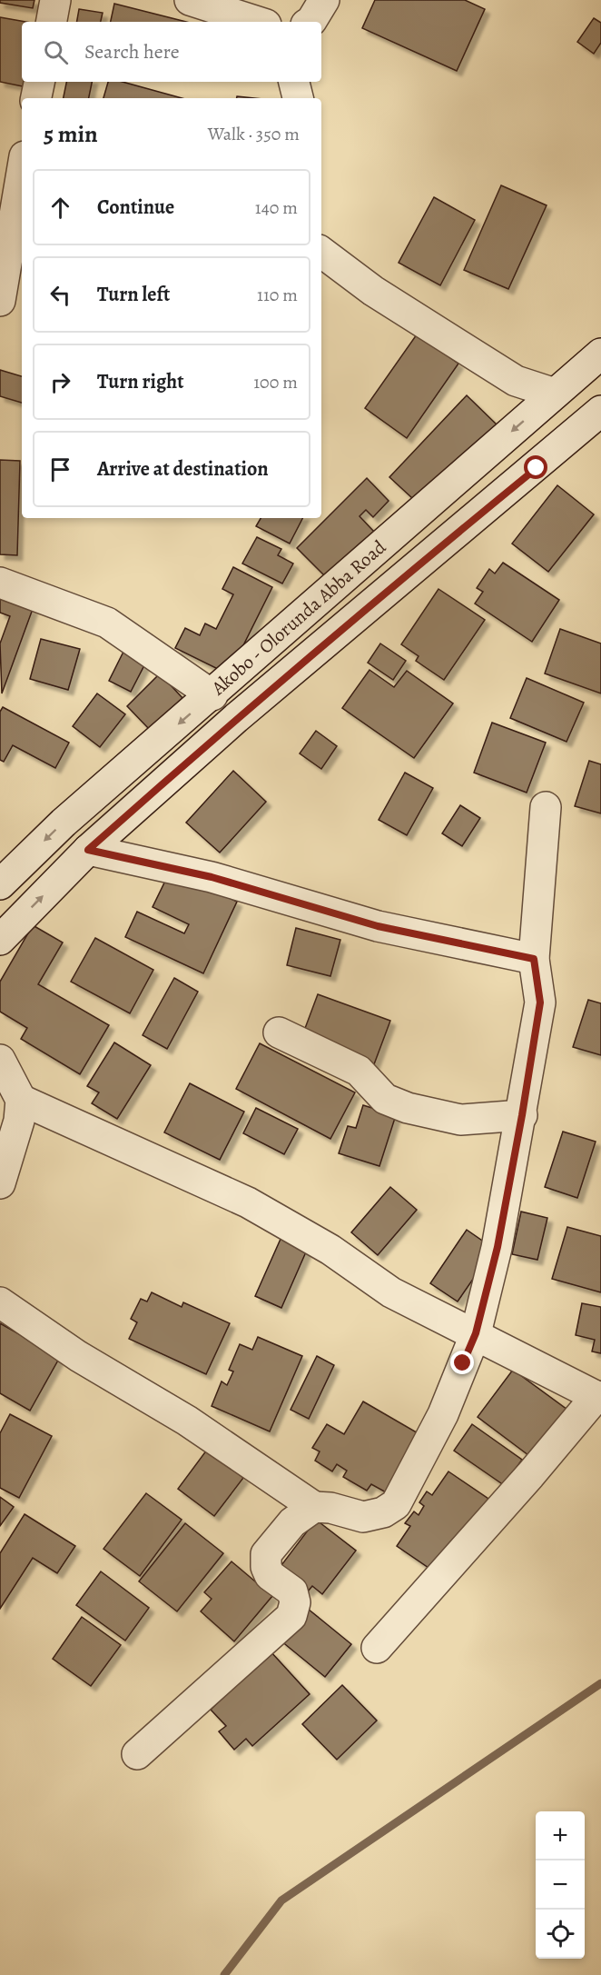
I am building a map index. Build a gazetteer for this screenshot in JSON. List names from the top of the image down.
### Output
{
  "streets": {
    "street": ["Akobo - Olorunda Abba Road"]
  },
  "page": {
    "search": "Search here",
    "heading": ["5 min", "Walk · 350 m"],
    "list": [
      ["Continue", "140 m"],
      ["Turn left", "110 m"],
      ["Turn right", "100 m"],
      "Arrive at destination"
    ],
    "map_buttons": ["+", "−"]
  }
}
